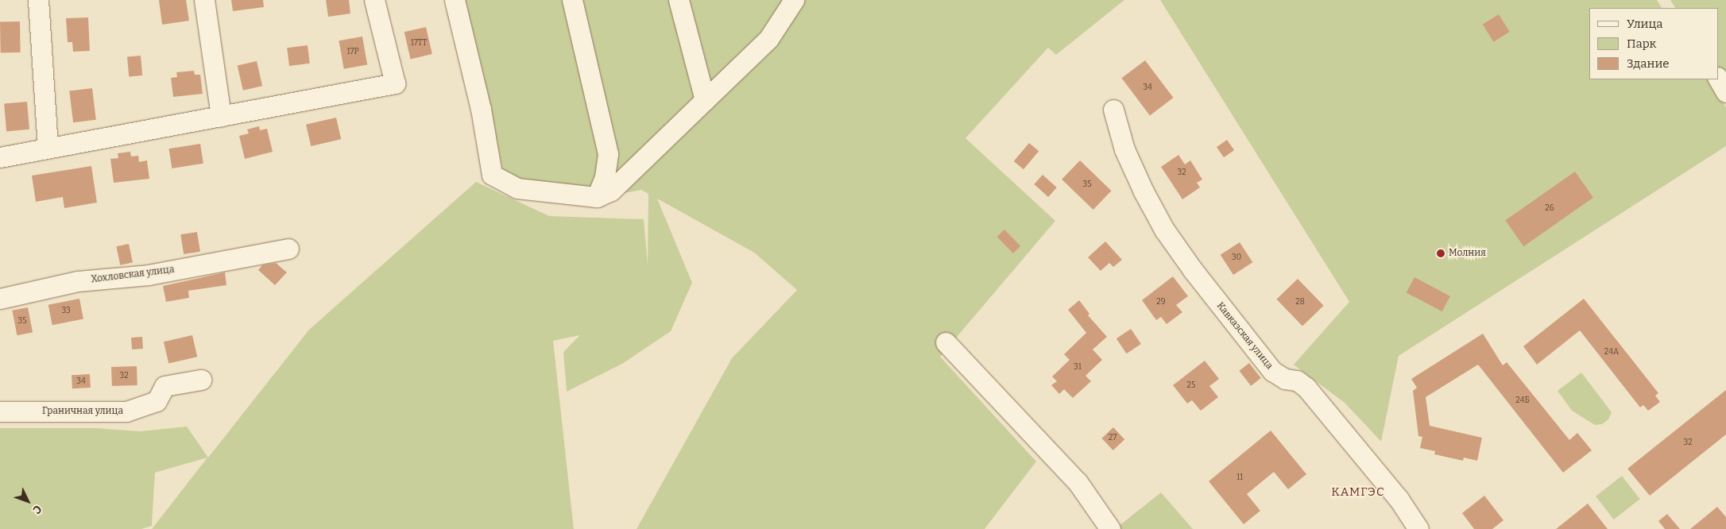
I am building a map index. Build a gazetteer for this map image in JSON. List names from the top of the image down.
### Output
{
  "streets": {
    "street": ["Хохловская улица", "Кавказская улица", "Граничная улица"]
  },
  "districts": ["КАМГЭС"],
  "places": ["Молния"],
  "house_numbers": [
    "17ТТ",
    "17Р",
    "34",
    "32",
    "35",
    "26",
    "30",
    "29",
    "28",
    "33",
    "35",
    "24А",
    "31",
    "32",
    "34",
    "25",
    "24Б",
    "27",
    "32",
    "11"
  ],
  "legend": ["Улица", "Парк", "Здание"],
  "north": "bottom right"
}
